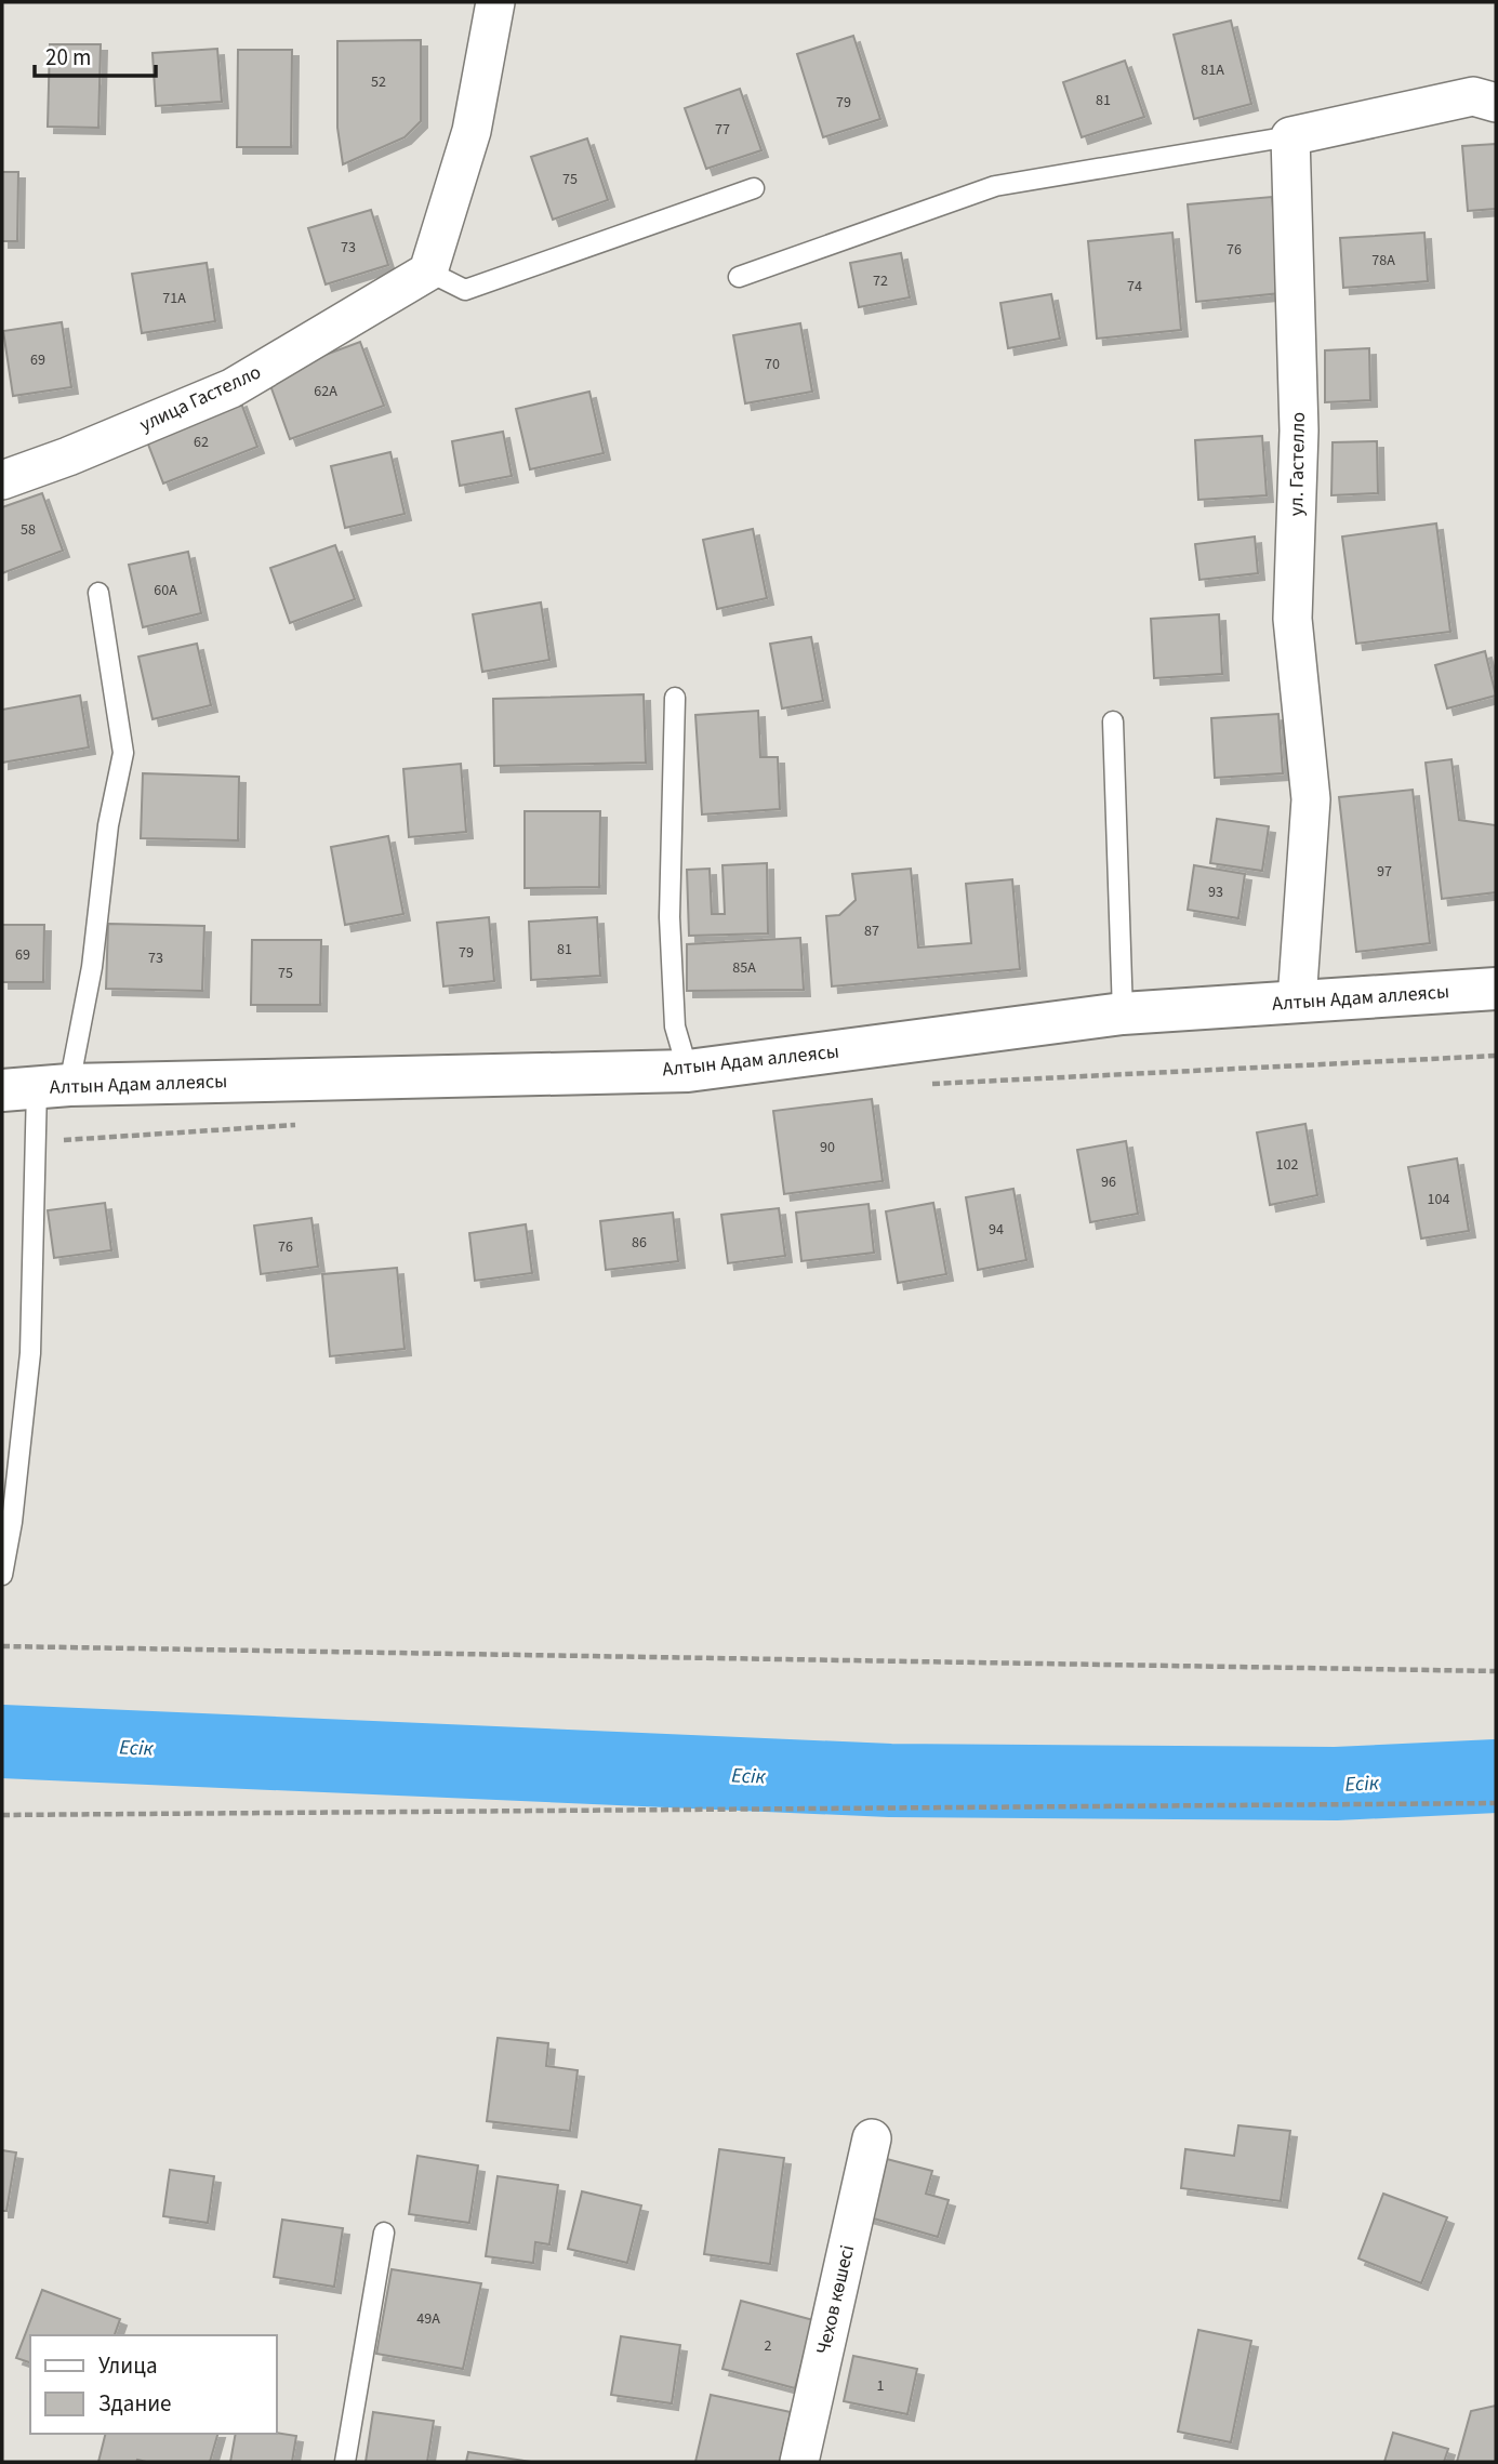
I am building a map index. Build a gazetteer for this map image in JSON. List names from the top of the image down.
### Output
{
  "streets": {
    "main road": ["Алтын Адам аллеясы"],
    "street": ["улица Гастелло", "ул. Гастелло", "Чехов көшесі"]
  },
  "crossings": [
    ["ул. Гастелло", "Алтын Адам аллеясы"]
  ],
  "water": ["Есік"],
  "house_numbers": [
    "81А",
    "52",
    "81",
    "79",
    "77",
    "75",
    "73",
    "76",
    "78А",
    "72",
    "74",
    "71А",
    "69",
    "70",
    "62А",
    "62",
    "58",
    "60А",
    "97",
    "93",
    "87",
    "81",
    "79",
    "69",
    "73",
    "85А",
    "75",
    "90",
    "102",
    "96",
    "104",
    "94",
    "86",
    "76",
    "49А",
    "2",
    "1"
  ],
  "legend": ["Улица", "Здание"],
  "scale_bar": "20 m"
}
